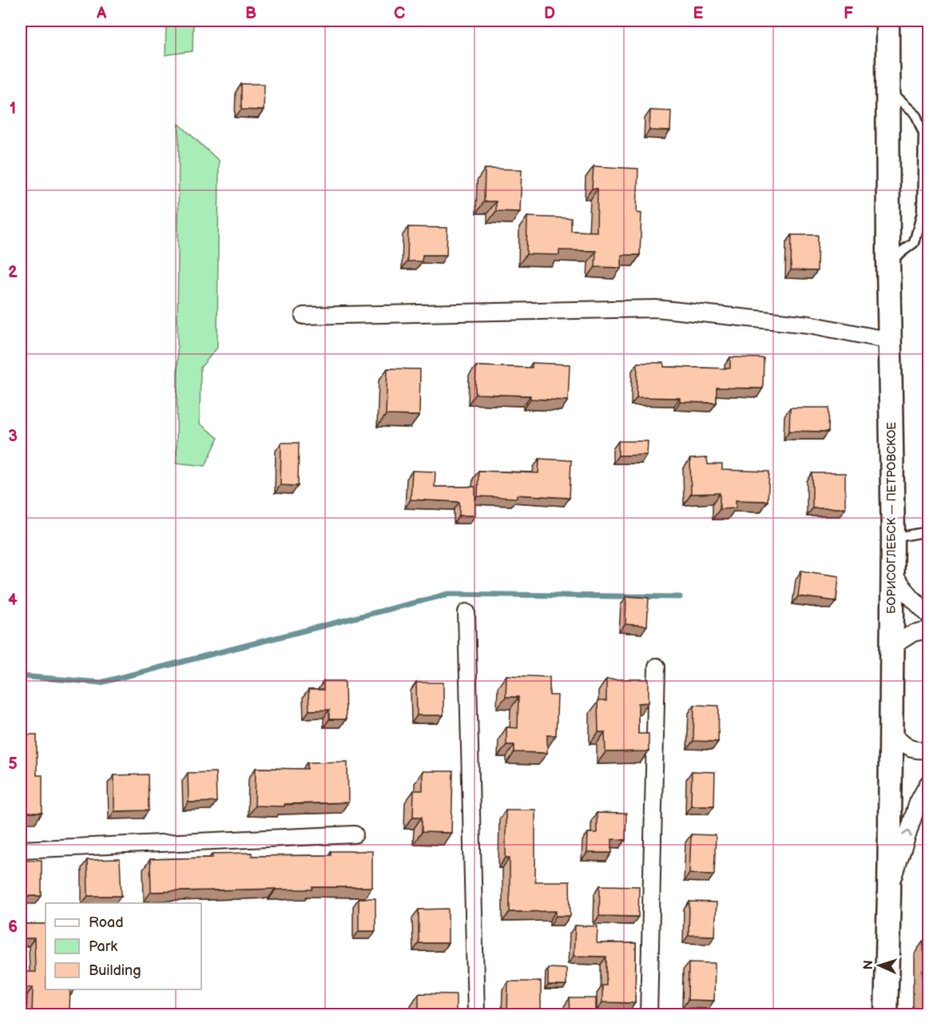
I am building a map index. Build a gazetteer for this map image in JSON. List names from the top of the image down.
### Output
{
  "streets": {
    "street": ["БОРИСОГЛЕБСК — ПЕТРОВСКОЕ"]
  },
  "legend": ["Road", "Park", "Building"],
  "north": "left",
  "grid": {
    "columns": [
      "A",
      "B",
      "C",
      "D",
      "E",
      "F"
    ],
    "rows": [
      "1",
      "2",
      "3",
      "4",
      "5",
      "6"
    ]
  }
}
